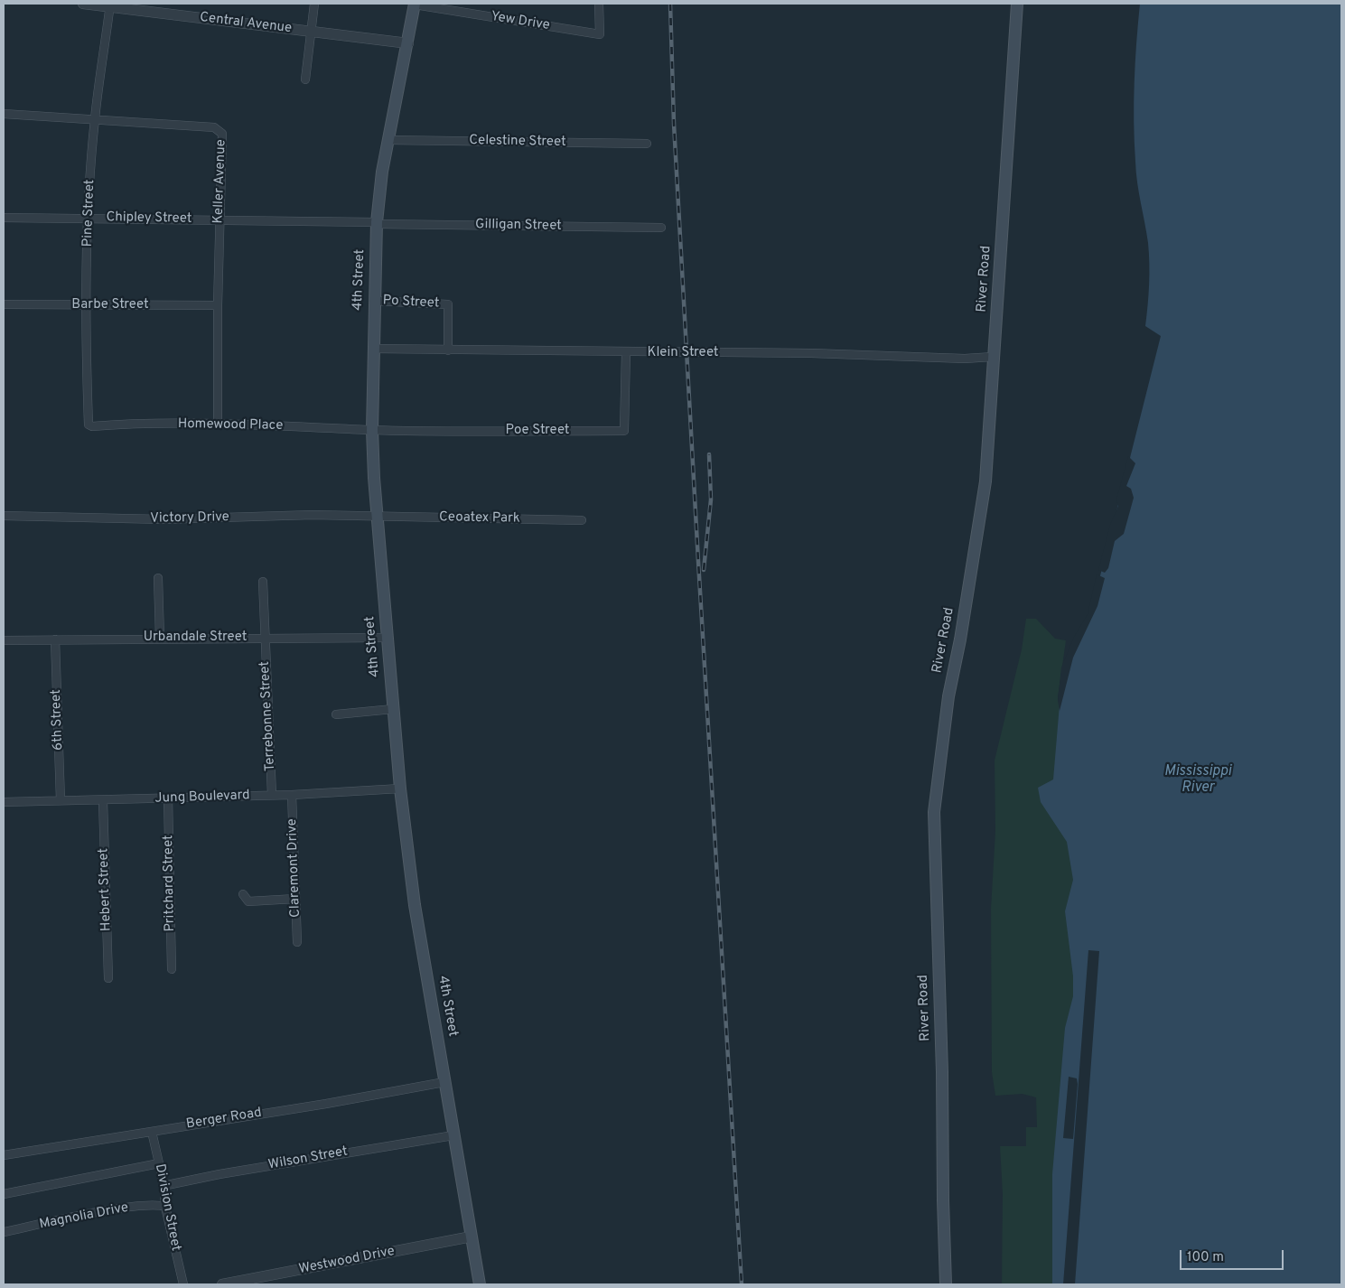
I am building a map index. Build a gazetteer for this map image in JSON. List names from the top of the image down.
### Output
{
  "streets": {
    "main road": ["River Road", "4th Street"],
    "street": [
      "Yew Drive",
      "Central Avenue",
      "Celestine Street",
      "Keller Avenue",
      "Pine Street",
      "Chipley Street",
      "Gilligan Street",
      "Po Street",
      "Barbe Street",
      "Klein Street",
      "Homewood Place",
      "Poe Street",
      "Victory Drive",
      "Ceoatex Park",
      "Urbandale Street",
      "Terrebonne Street",
      "6th Street",
      "Jung Boulevard",
      "Claremont Drive",
      "Pritchard Street",
      "Hebert Street",
      "Berger Road",
      "Wilson Street",
      "Division Street",
      "Magnolia Drive",
      "Westwood Drive"
    ]
  },
  "crossings": [
    ["Yew Drive", "4th Street"],
    ["Central Avenue", "Pine Street"],
    ["Central Avenue", "4th Street"],
    ["Celestine Street", "4th Street"],
    ["Keller Avenue", "Pine Street"],
    ["Keller Avenue", "Chipley Street"],
    ["Keller Avenue", "Barbe Street"],
    ["Keller Avenue", "Homewood Place"],
    ["Pine Street", "Chipley Street"],
    ["Pine Street", "Barbe Street"],
    ["Pine Street", "Homewood Place"],
    ["Chipley Street", "Gilligan Street"],
    ["Chipley Street", "4th Street"],
    ["Gilligan Street", "4th Street"],
    ["River Road", "Klein Street"],
    ["4th Street", "Po Street"],
    ["4th Street", "Klein Street"],
    ["4th Street", "Homewood Place"],
    ["4th Street", "Poe Street"],
    ["4th Street", "Victory Drive"],
    ["4th Street", "Ceoatex Park"],
    ["4th Street", "Urbandale Street"],
    ["4th Street", "Jung Boulevard"],
    ["4th Street", "Berger Road"],
    ["4th Street", "Wilson Street"],
    ["4th Street", "Westwood Drive"],
    ["Po Street", "Klein Street"],
    ["Klein Street", "Poe Street"],
    ["Homewood Place", "Poe Street"],
    ["Victory Drive", "Ceoatex Park"],
    ["Urbandale Street", "Terrebonne Street"],
    ["Urbandale Street", "6th Street"],
    ["Terrebonne Street", "Jung Boulevard"],
    ["6th Street", "Jung Boulevard"],
    ["Jung Boulevard", "Claremont Drive"],
    ["Jung Boulevard", "Pritchard Street"],
    ["Jung Boulevard", "Hebert Street"],
    ["Berger Road", "Division Street"],
    ["Wilson Street", "Division Street"],
    ["Division Street", "Magnolia Drive"]
  ],
  "water": ["Mississippi River"],
  "scale_bar": "100 m"
}
